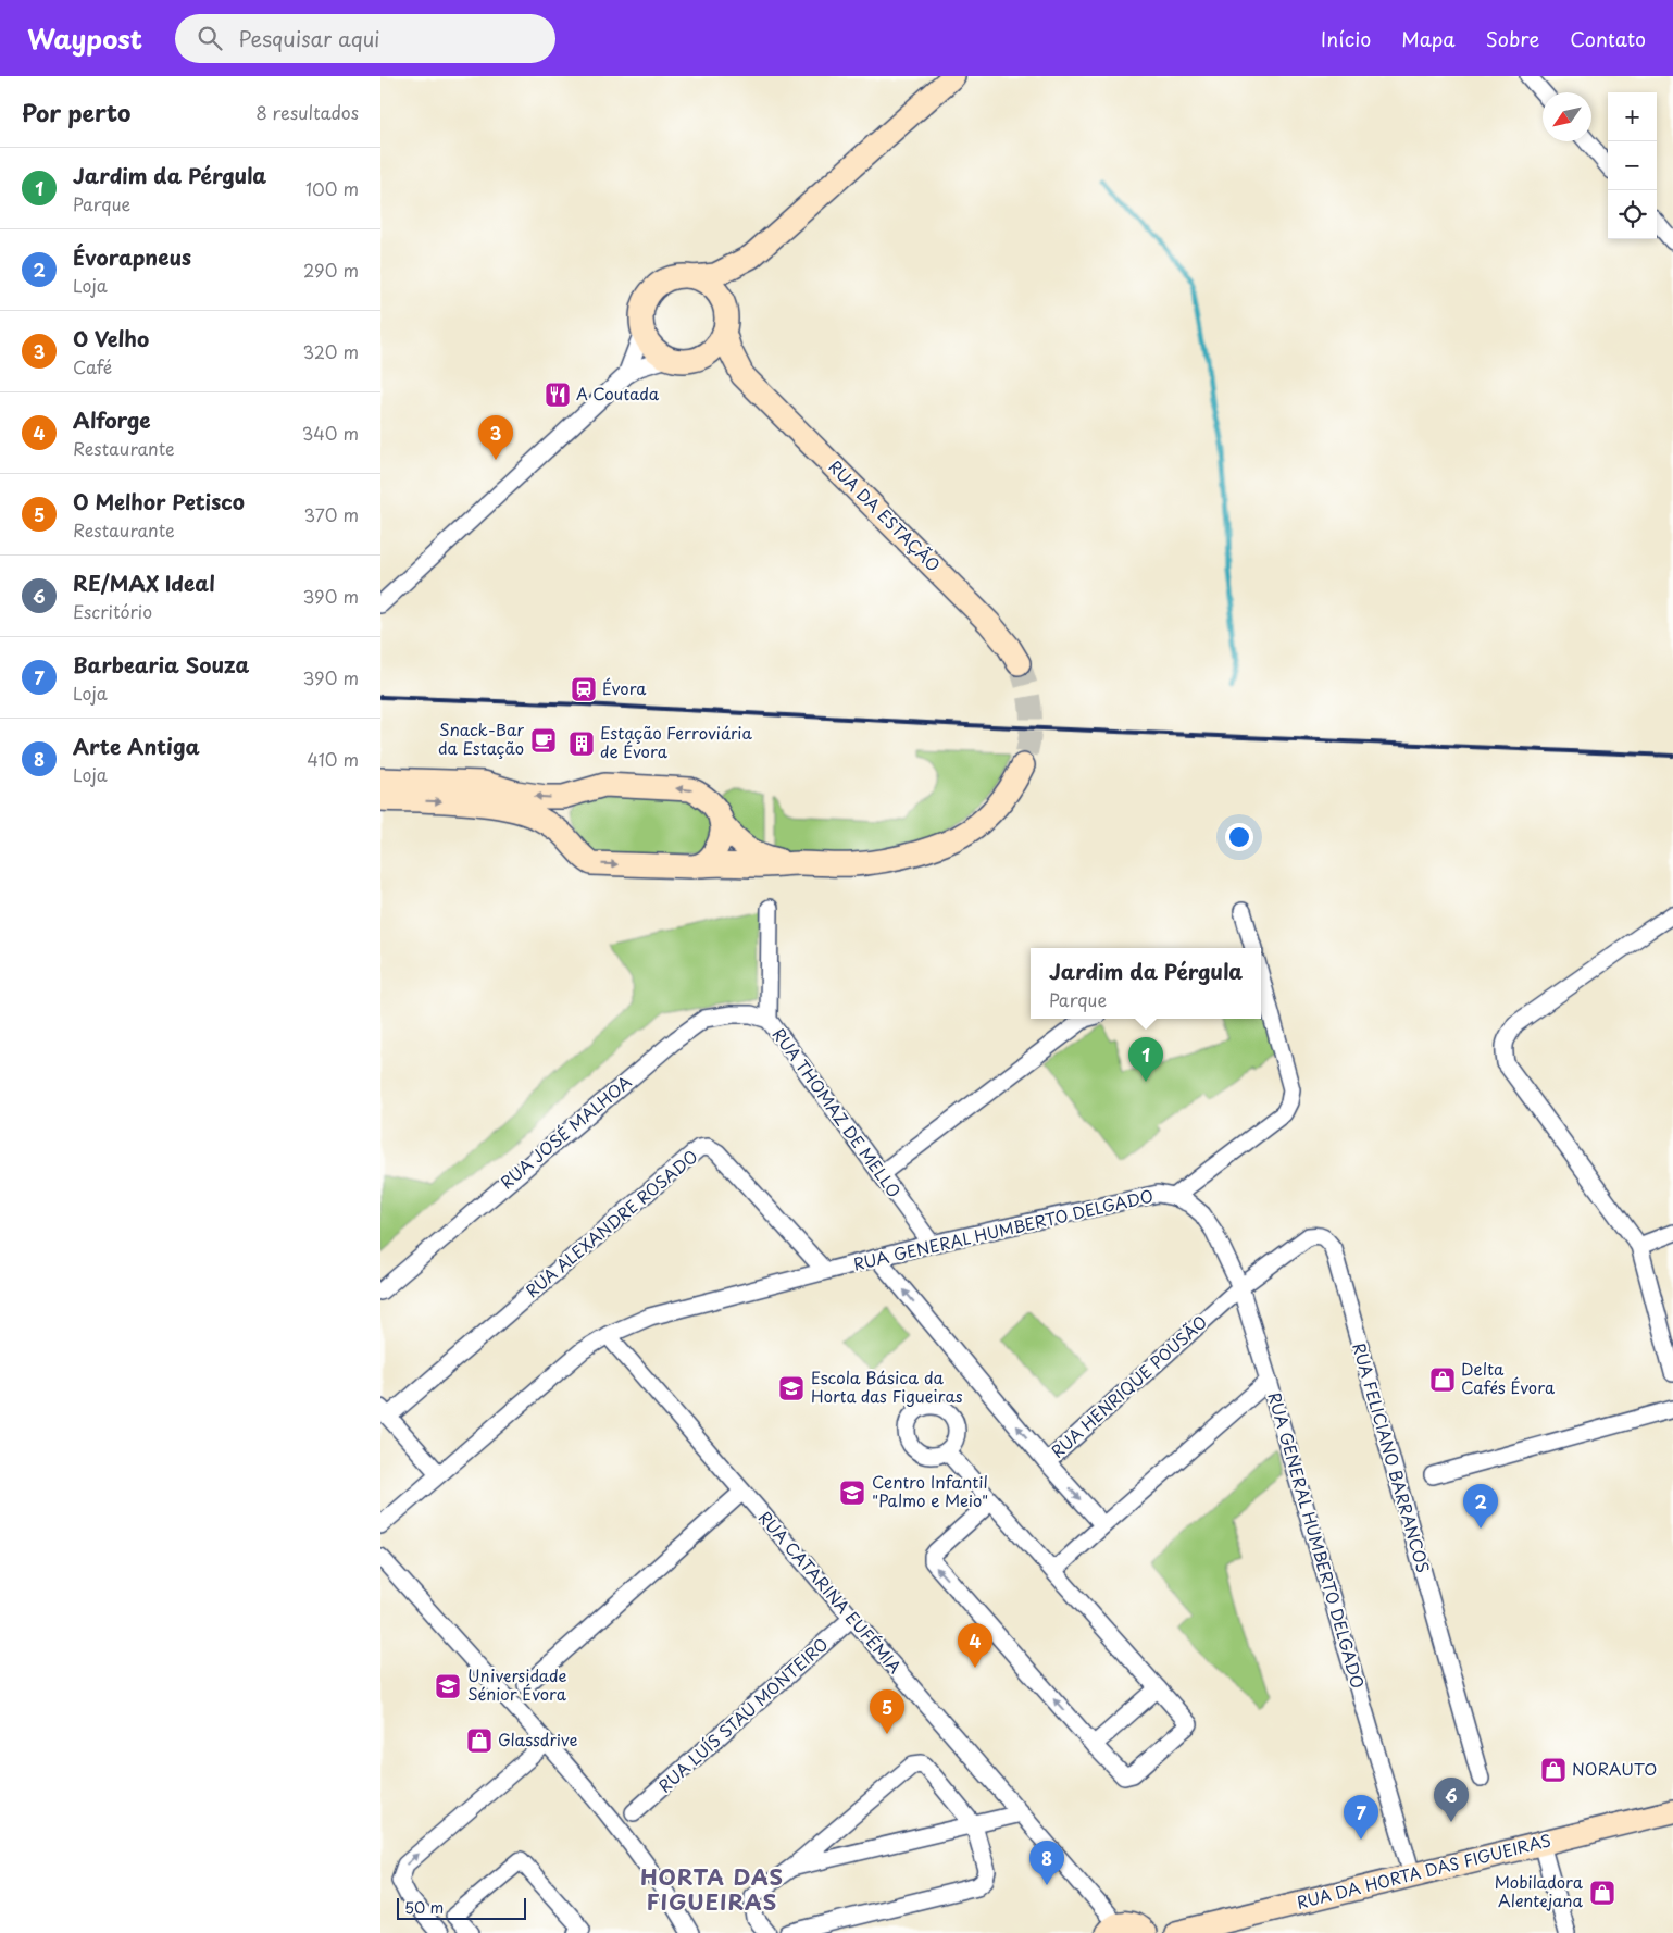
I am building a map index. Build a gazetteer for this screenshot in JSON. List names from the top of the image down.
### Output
{
  "streets": {
    "street": [
      "RUA DA ESTAÇÃO",
      "RUA THOMAZ DE MELLO",
      "RUA JOSÉ MALHOA",
      "RUA ALEXANDRE ROSADO",
      "RUA GENERAL HUMBERTO DELGADO",
      "RUA HENRIQUE POUSÃO",
      "RUA FELICIANO BARRANCOS",
      "RUA CATARINA EUFÉMIA",
      "RUA LUÍS STAU MONTEIRO",
      "RUA DA HORTA DAS FIGUEIRAS"
    ]
  },
  "crossings": [
    ["RUA THOMAZ DE MELLO", "RUA JOSÉ MALHOA"],
    ["RUA THOMAZ DE MELLO", "RUA GENERAL HUMBERTO DELGADO"],
    ["RUA ALEXANDRE ROSADO", "RUA GENERAL HUMBERTO DELGADO"],
    ["RUA GENERAL HUMBERTO DELGADO", "RUA HENRIQUE POUSÃO"],
    ["RUA GENERAL HUMBERTO DELGADO", "RUA FELICIANO BARRANCOS"],
    ["RUA GENERAL HUMBERTO DELGADO", "RUA CATARINA EUFÉMIA"],
    ["RUA GENERAL HUMBERTO DELGADO", "RUA DA HORTA DAS FIGUEIRAS"],
    ["RUA HENRIQUE POUSÃO", "RUA FELICIANO BARRANCOS"],
    ["RUA CATARINA EUFÉMIA", "RUA LUÍS STAU MONTEIRO"]
  ],
  "one_way": ["RUA HENRIQUE POUSÃO"],
  "districts": ["HORTA DAS FIGUEIRAS"],
  "places": {
    "restaurant": ["A Coutada"],
    "station": ["Évora"],
    "cafe": ["Snack-Bar da Estação"],
    "building": ["Estação Ferroviária de Évora"],
    "shop": [
      "Delta Cafés Évora",
      "Glassdrive",
      "NORAUTO",
      "Mobiladora Alentejana"
    ],
    "school or university": ["Escola Básica da Horta das Figueiras", "Centro Infantil \"Palmo e Meio\"", "Universidade Sénior Évora"]
  },
  "scale_bar": "50 m",
  "north": "bottom left",
  "page": {
    "header": "Waypost",
    "search": "Pesquisar aqui",
    "nav": [
      "Início",
      "Mapa",
      "Sobre",
      "Contato"
    ],
    "heading": ["Por perto", "8 resultados"],
    "map_buttons": ["+", "−"],
    "list": [
      {
        "mark": "1",
        "name": "Jardim da Pérgula",
        "note": "Parque",
        "value": "100 m"
      },
      {
        "mark": "2",
        "name": "Évorapneus",
        "note": "Loja",
        "value": "290 m"
      },
      {
        "mark": "3",
        "name": "O Velho",
        "note": "Café",
        "value": "320 m"
      },
      {
        "mark": "4",
        "name": "Alforge",
        "note": "Restaurante",
        "value": "340 m"
      },
      {
        "mark": "5",
        "name": "O Melhor Petisco",
        "note": "Restaurante",
        "value": "370 m"
      },
      {
        "mark": "6",
        "name": "RE/MAX Ideal",
        "note": "Escritório",
        "value": "390 m"
      },
      {
        "mark": "7",
        "name": "Barbearia Souza",
        "note": "Loja",
        "value": "390 m"
      },
      {
        "mark": "8",
        "name": "Arte Antiga",
        "note": "Loja",
        "value": "410 m"
      }
    ],
    "pins": [
      "3",
      "1",
      "2",
      "4",
      "5",
      "6",
      "7",
      "8"
    ],
    "popup": ["Jardim da Pérgula", "Parque"],
    "scale": "50 m"
  }
}
